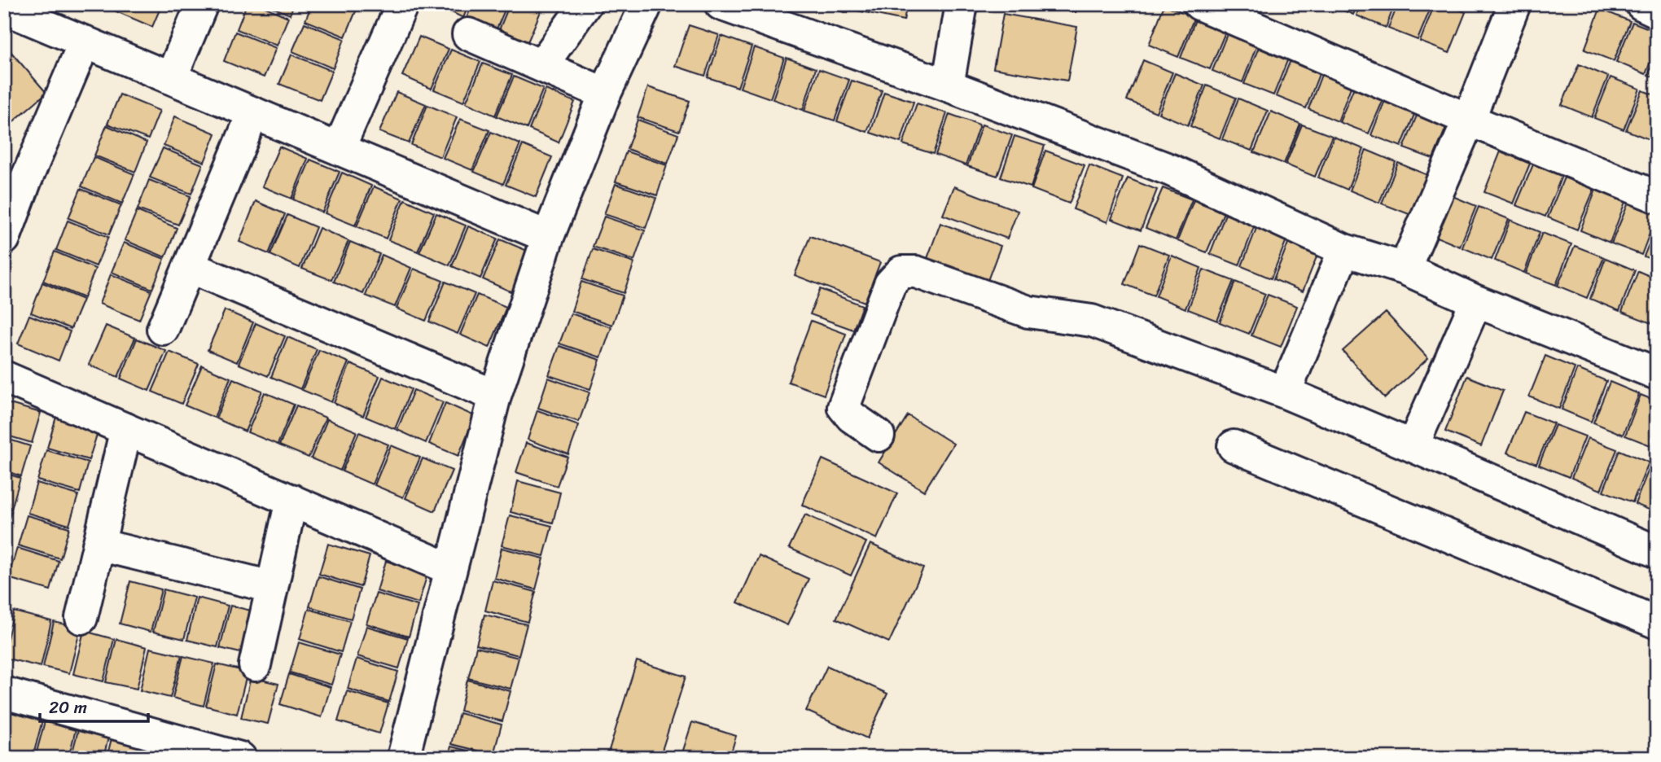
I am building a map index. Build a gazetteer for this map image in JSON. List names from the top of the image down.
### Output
{
  "scale_bar": "20 m"
}
